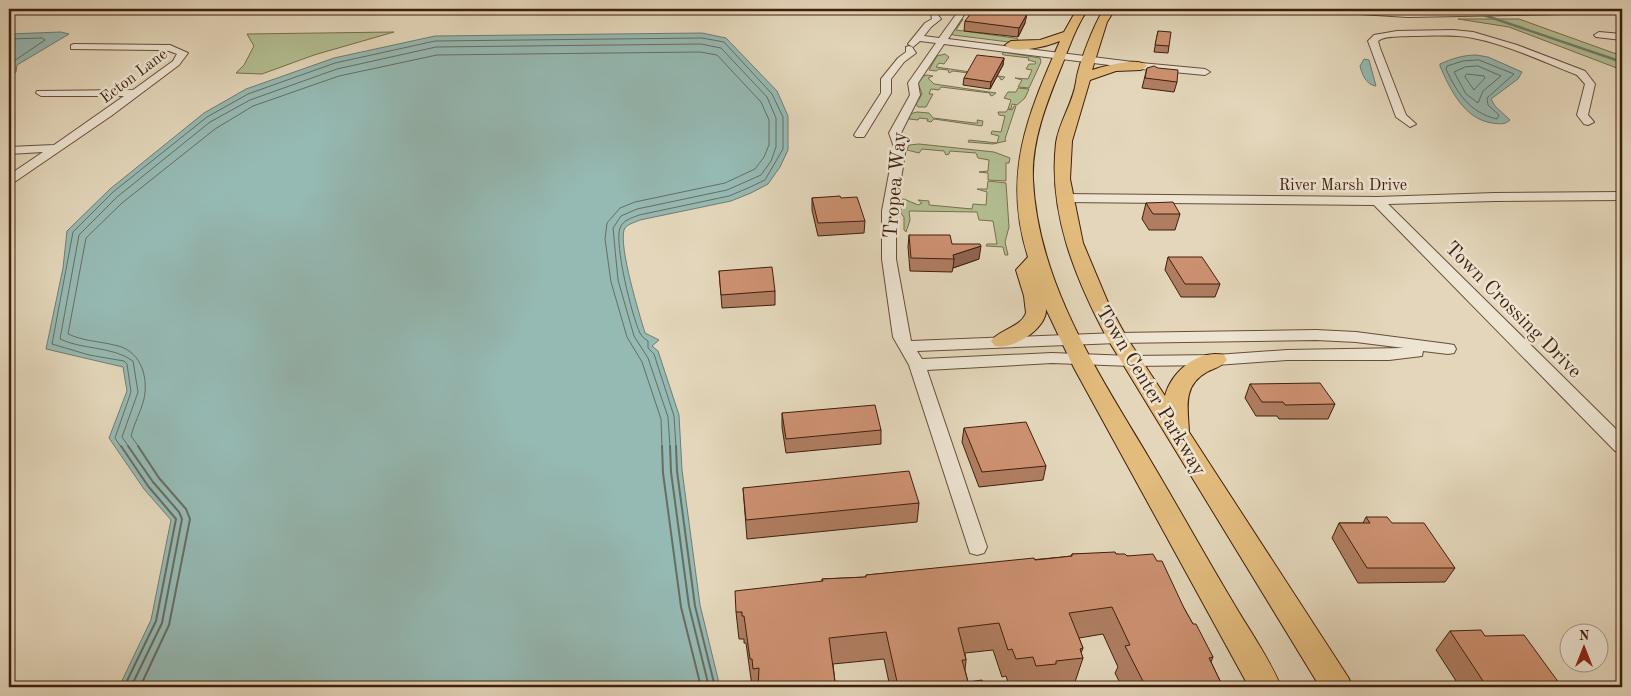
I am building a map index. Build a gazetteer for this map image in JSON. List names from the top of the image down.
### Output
{
  "streets": {
    "main road": ["Town Center Parkway"],
    "street": [
      "Ecton Lane",
      "River Marsh Drive",
      "Tropea Way",
      "Town Crossing Drive"
    ]
  },
  "crossings": [
    ["River Marsh Drive", "Town Crossing Drive"],
    ["River Marsh Drive", "Town Center Parkway"]
  ],
  "north": "top"
}
